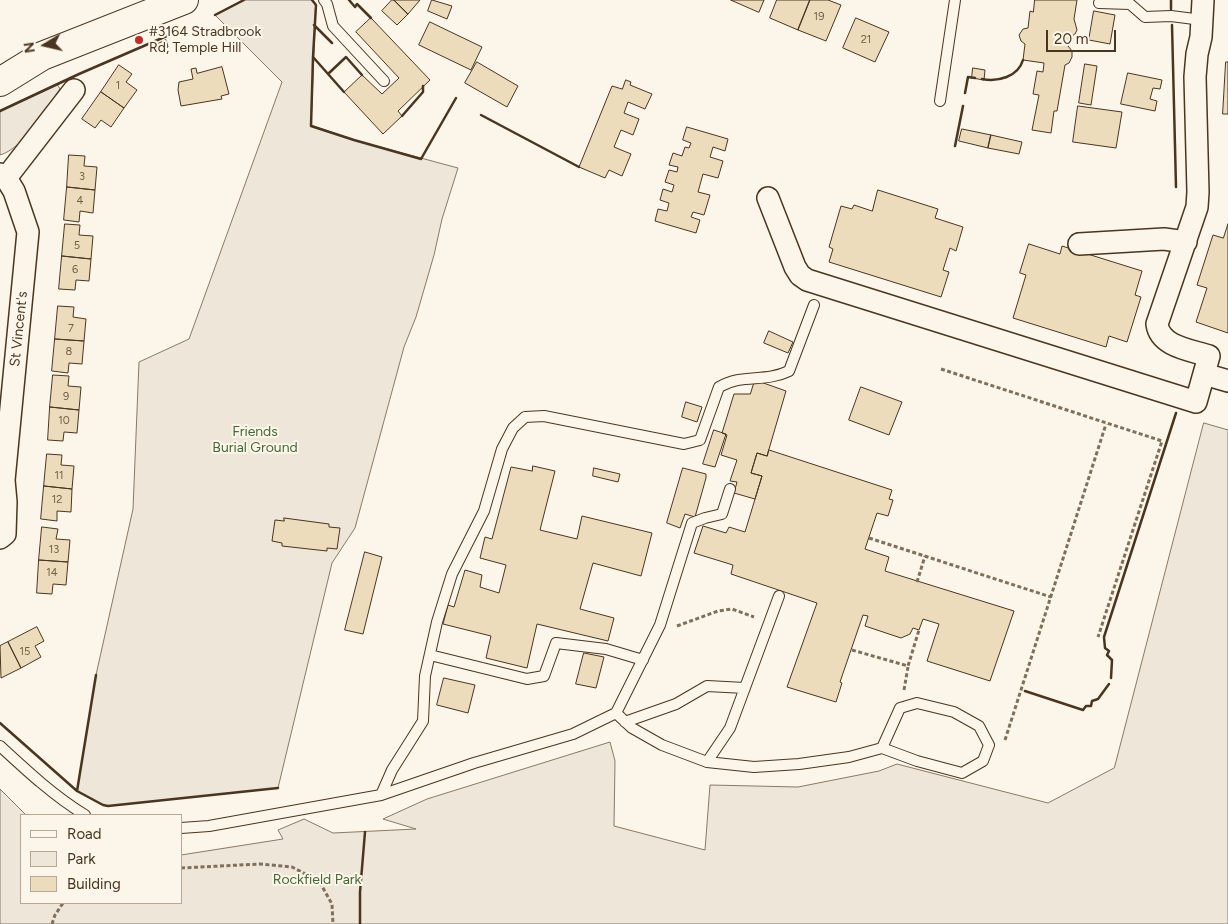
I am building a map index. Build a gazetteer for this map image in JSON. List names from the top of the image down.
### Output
{
  "streets": {
    "street": ["St Vincent's"]
  },
  "parks": ["Friends Burial Ground", "Rockfield Park"],
  "places": ["#3164 Stradbrook Rd, Temple Hill"],
  "house_numbers": [
    "19",
    "21",
    "1",
    "3",
    "4",
    "5",
    "6",
    "7",
    "8",
    "9",
    "10",
    "11",
    "12",
    "13",
    "14",
    "15"
  ],
  "legend": ["Road", "Park", "Building"],
  "scale_bar": "20 m",
  "north": "left"
}
